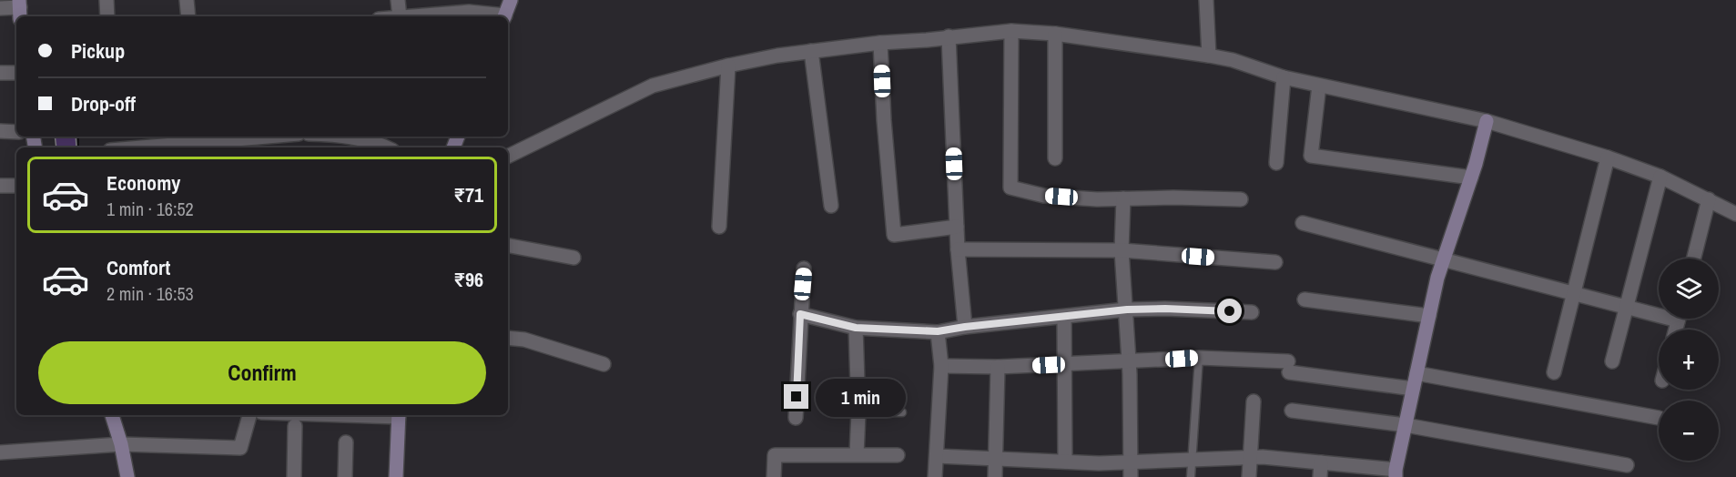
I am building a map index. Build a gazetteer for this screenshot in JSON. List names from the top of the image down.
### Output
{
  "page": {
    "banner": ["Pickup", "Drop-off"],
    "list": [
      {
        "name": "Economy",
        "note": "1 min · 16:52",
        "value": "₹71"
      },
      {
        "name": "Comfort",
        "note": "2 min · 16:53",
        "value": "₹96"
      }
    ],
    "map_buttons": ["+", "−"],
    "buttons": "Confirm",
    "bubble": "1 min"
  }
}
